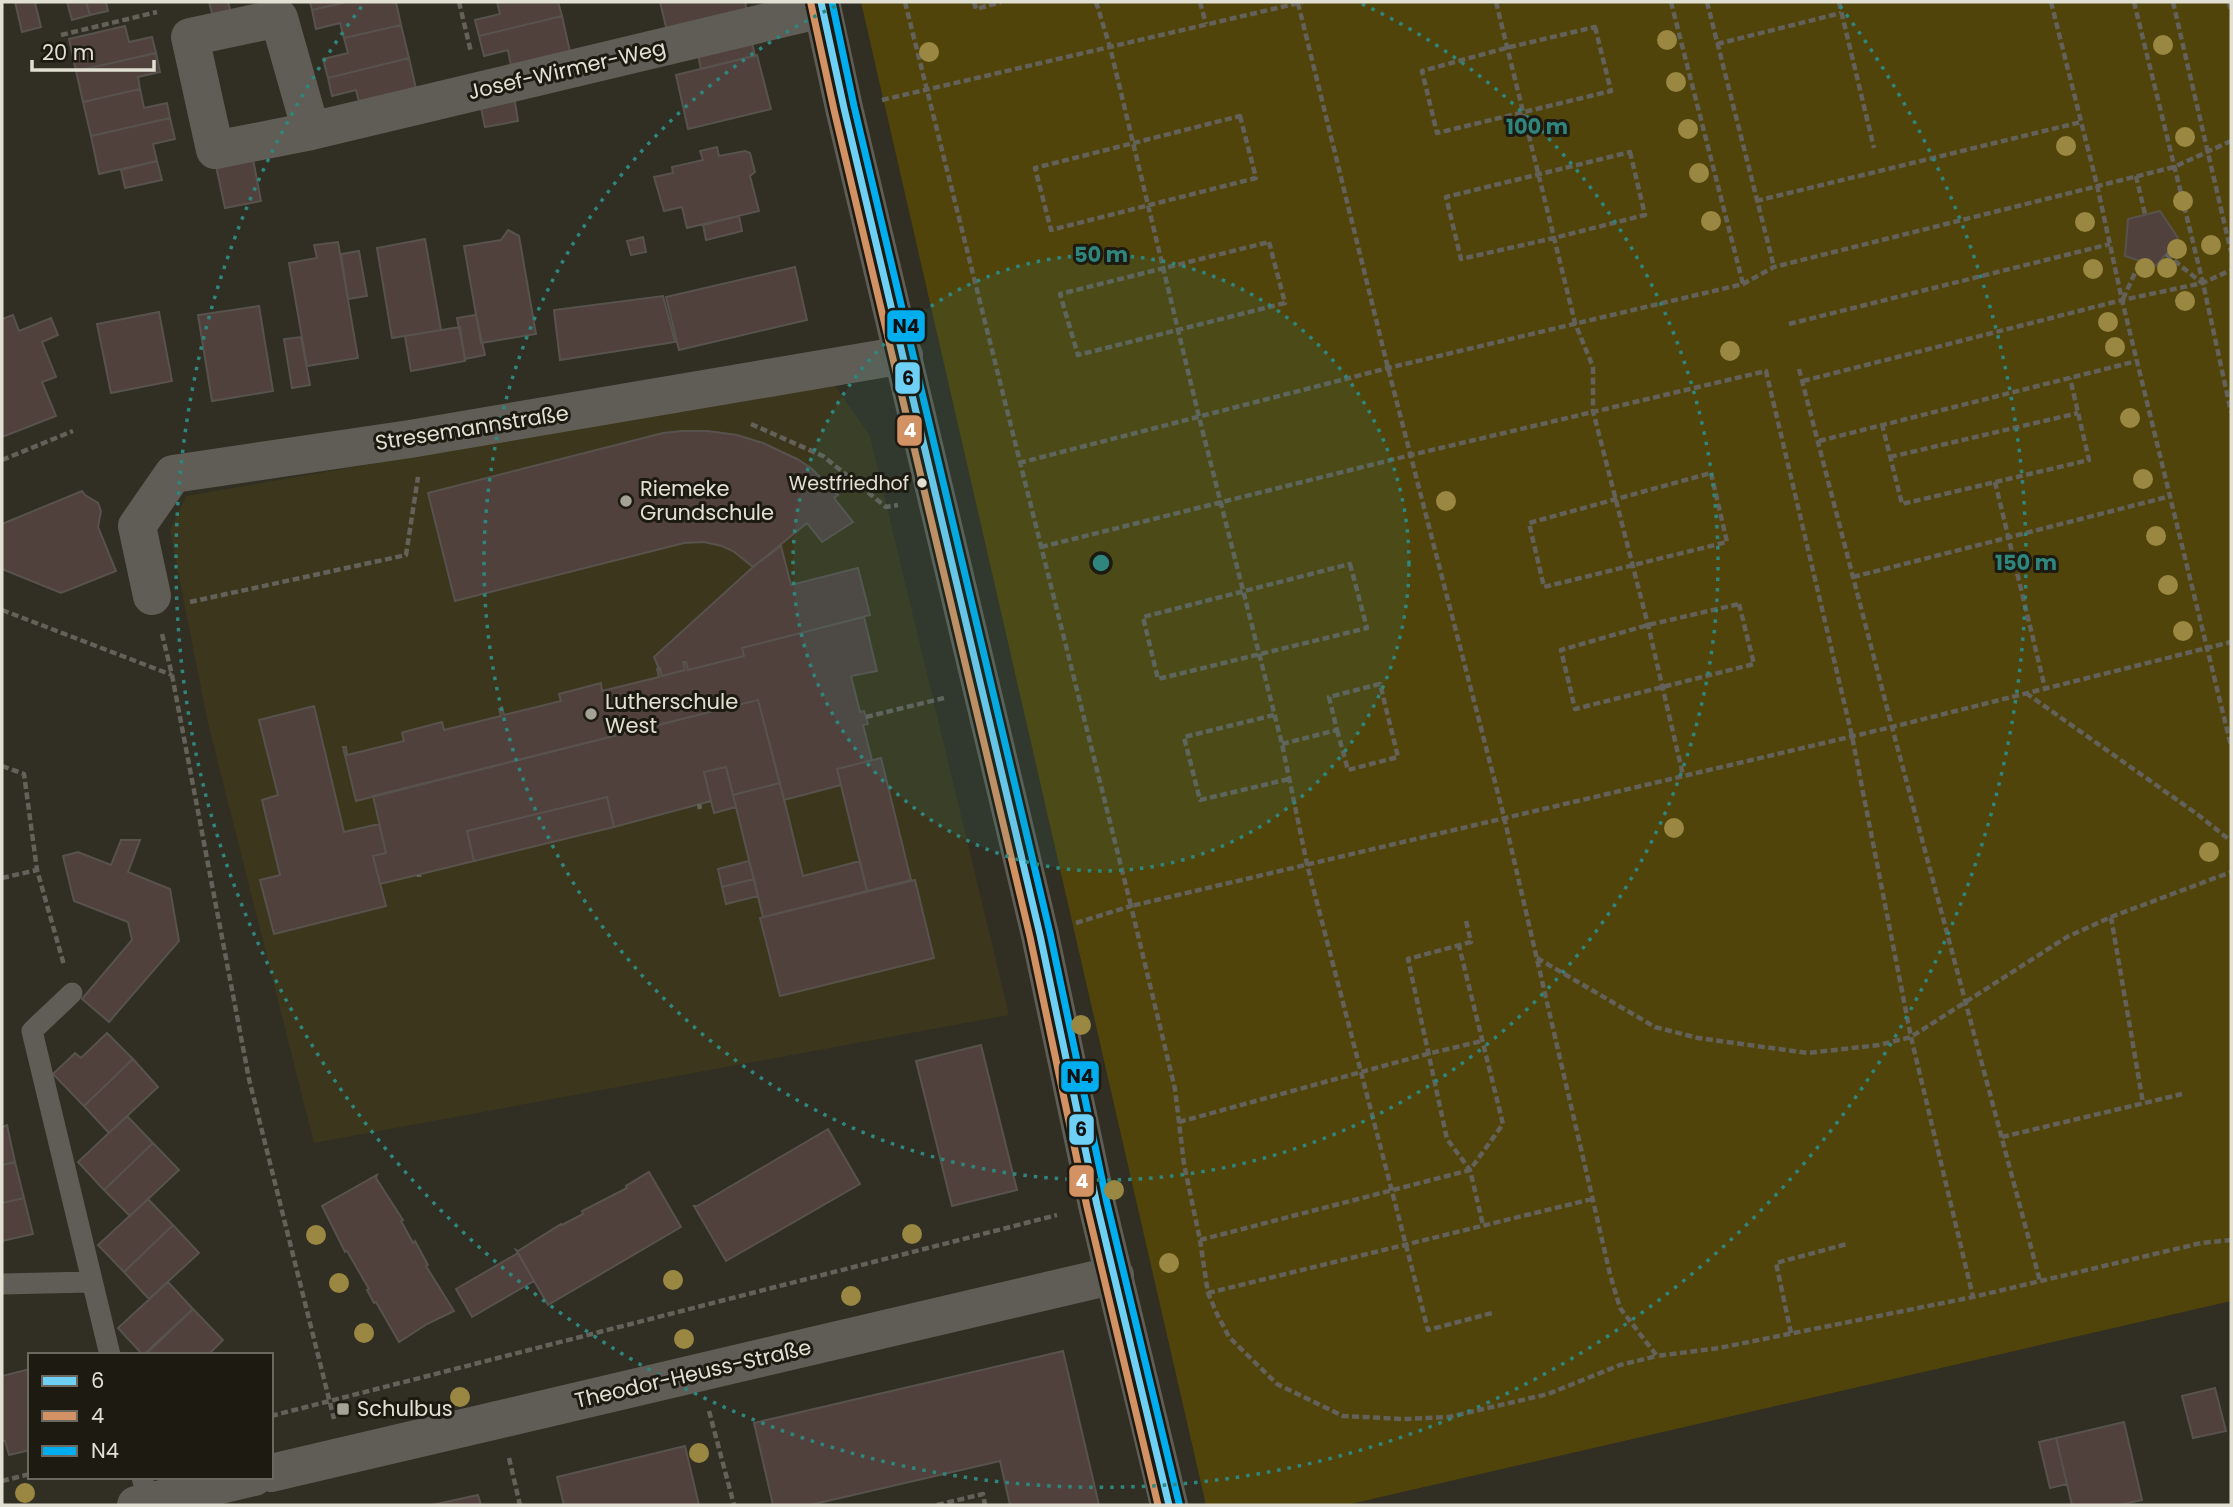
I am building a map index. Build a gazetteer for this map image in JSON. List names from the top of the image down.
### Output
{
  "streets": {
    "street": ["Josef-Wirmer-Weg", "Stresemannstraße", "Theodor-Heuss-Straße"]
  },
  "places": {
    "other": ["Westfriedhof", "Riemeke Grundschule", "Lutherschule West"],
    "transit": ["Schulbus"]
  },
  "lines": ["transit line 6", "transit line N4", "transit line 4"],
  "legend": ["6", "4", "N4"],
  "scale_bar": "20 m",
  "rings": ["100 m", "50 m", "150 m"]
}
